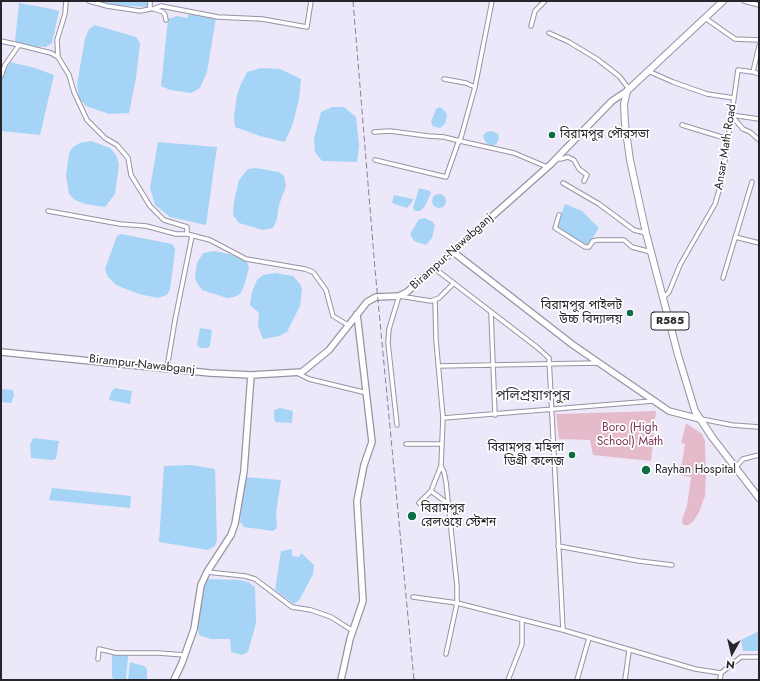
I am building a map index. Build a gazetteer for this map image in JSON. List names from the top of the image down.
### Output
{
  "streets": {
    "main road": ["R585"],
    "street": ["Ansar Math Road", "Birampur-Nawabganj"]
  },
  "crossings": [
    ["Ansar Math Road", "R585"],
    ["Birampur-Nawabganj", "R585"]
  ],
  "districts": ["পলিপ্রয়াগপুর"],
  "parks": ["Boro (High School) Math"],
  "places": [
    "বিরামপুর পৌরসভা",
    "বিরামপুর পাইলট উচ্চ বিদ্যালয়",
    "বিরামপুর মহিলা ডিগ্রী কলেজ",
    "Rayhan Hospital",
    "বিরামপুর রেলওয়ে স্টেশন"
  ],
  "north": "bottom"
}
